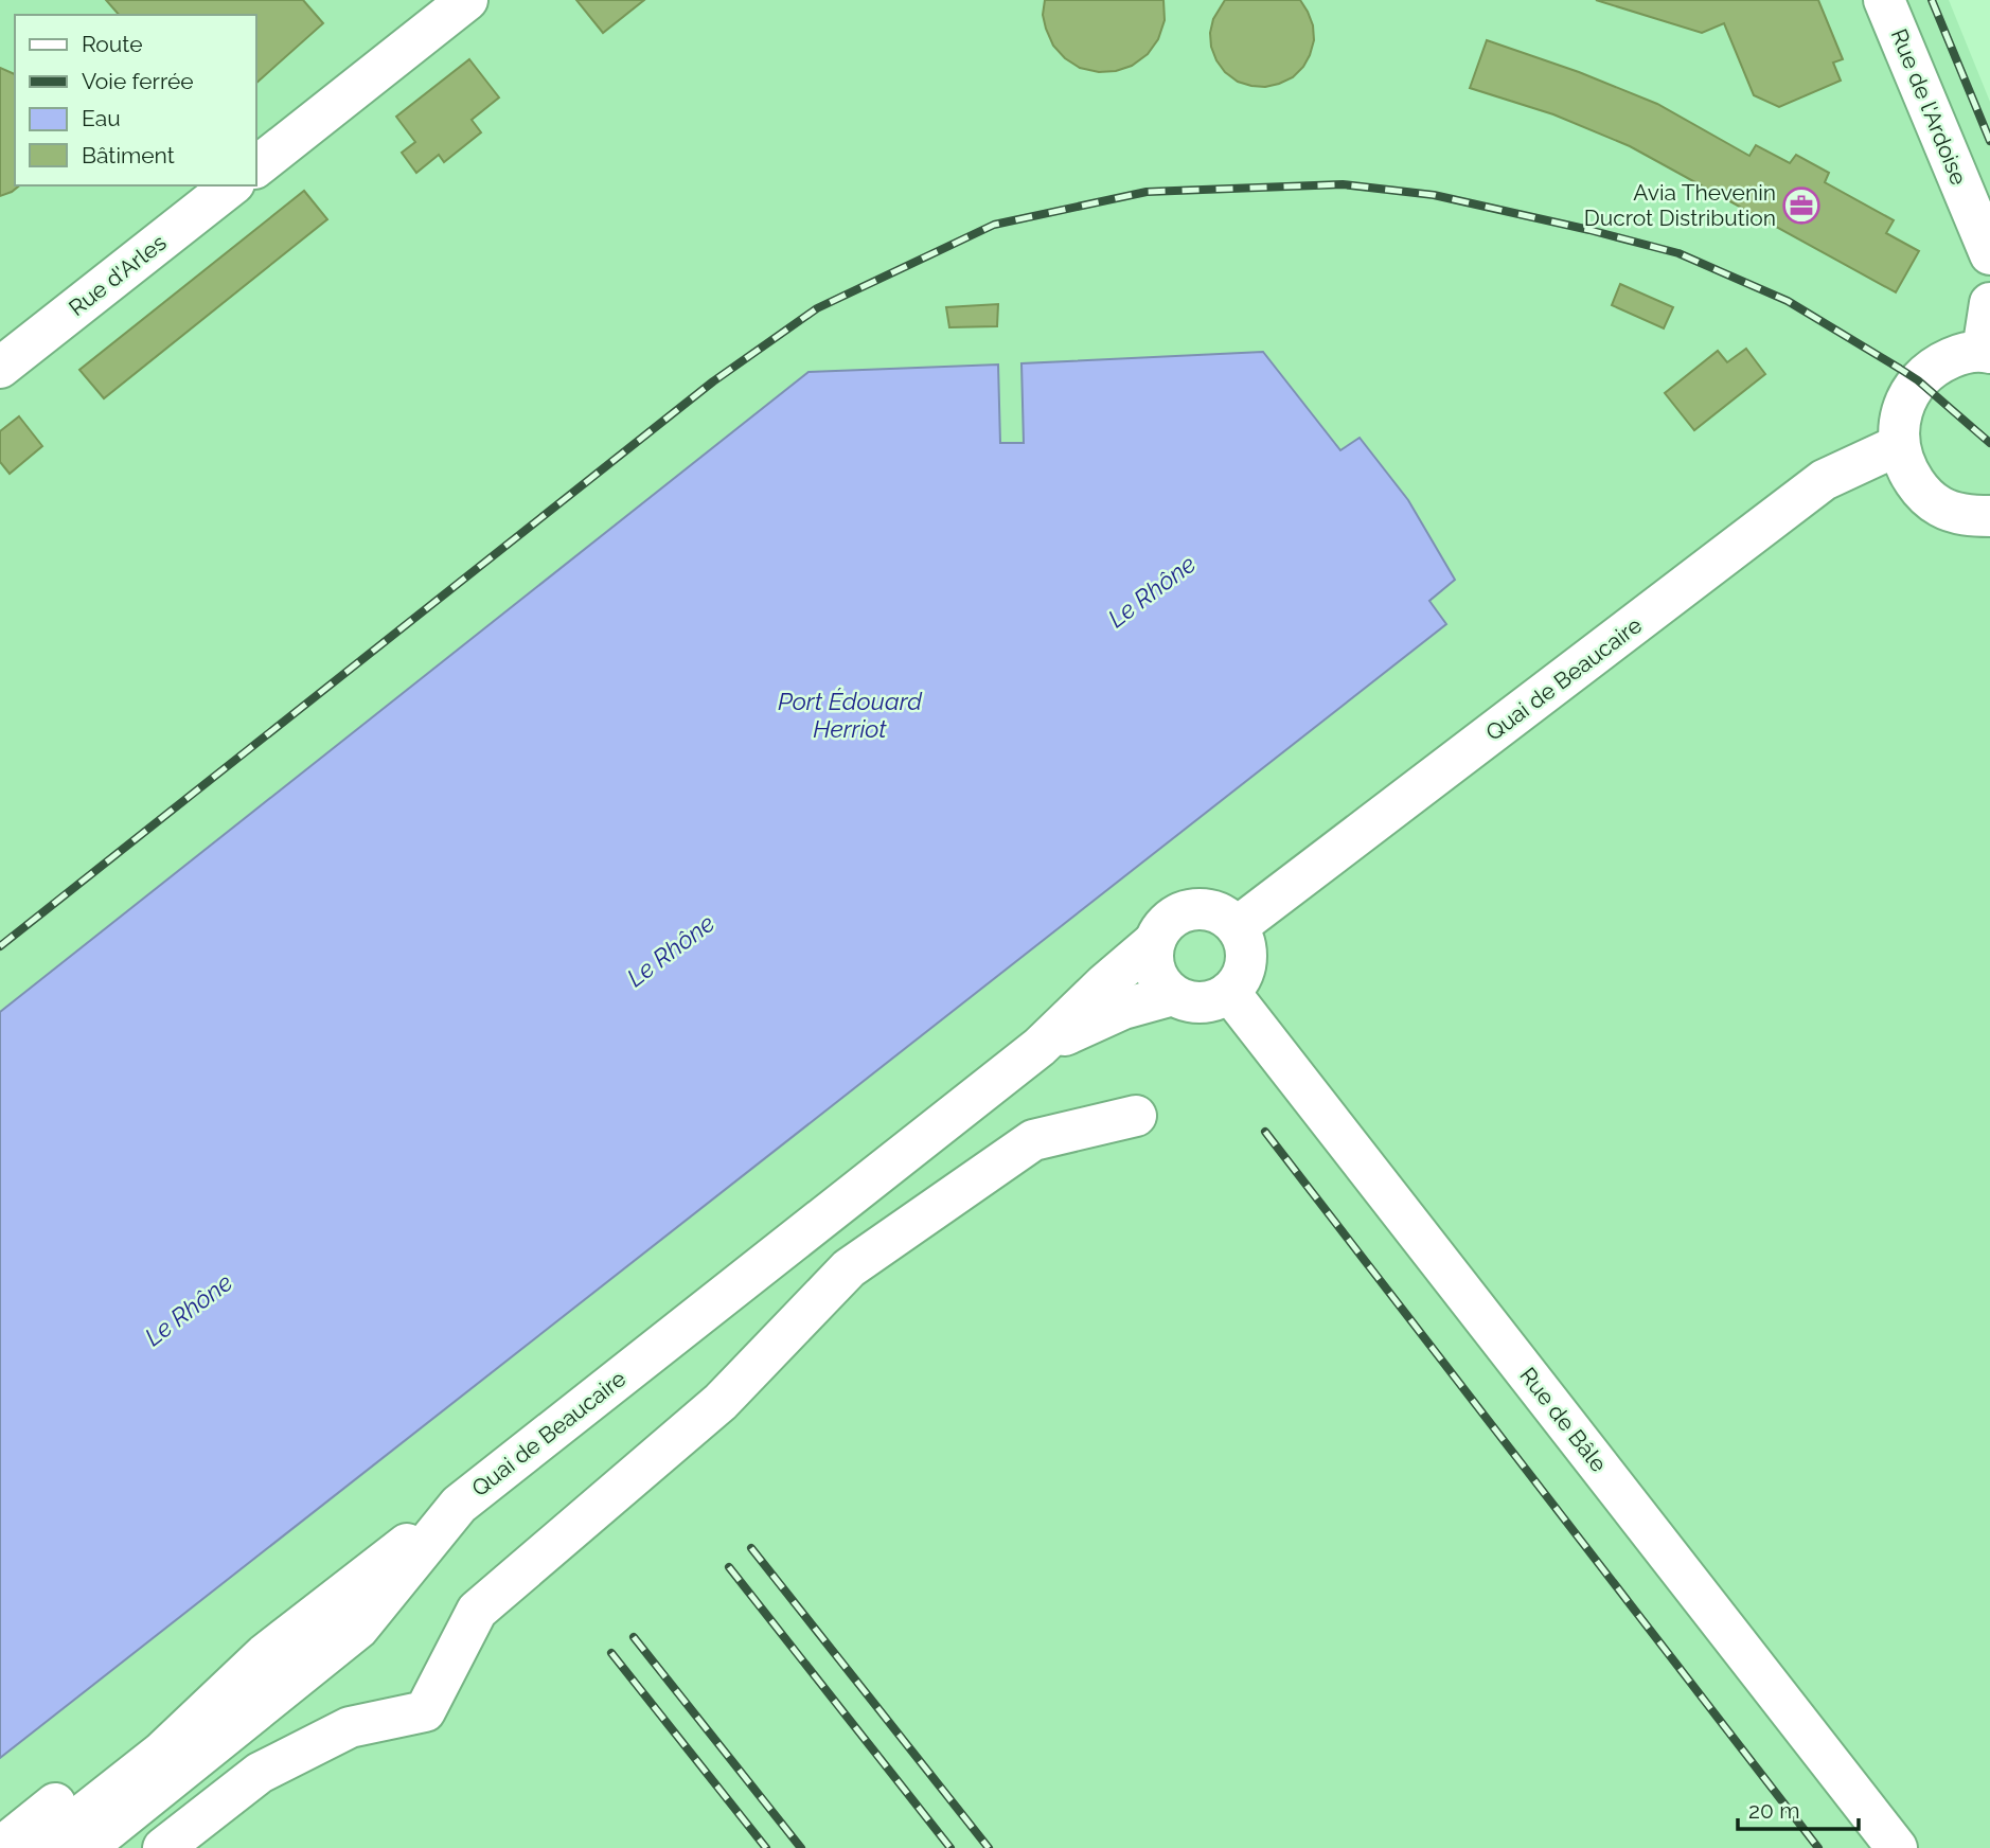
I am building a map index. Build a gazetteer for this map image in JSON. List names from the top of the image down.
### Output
{
  "streets": {
    "lane": [
      "Rue de l'Ardoise",
      "Rue d'Arles",
      "Quai de Beaucaire",
      "Rue de Bâle"
    ]
  },
  "crossings": [
    ["Quai de Beaucaire", "Rue de Bâle"]
  ],
  "water": ["Le Rhône", "Port Édouard Herriot"],
  "places": {
    "office": ["Avia Thevenin Ducrot Distribution"]
  },
  "legend": [
    "Route",
    "Voie ferrée",
    "Eau",
    "Bâtiment"
  ],
  "scale_bar": "20 m"
}
